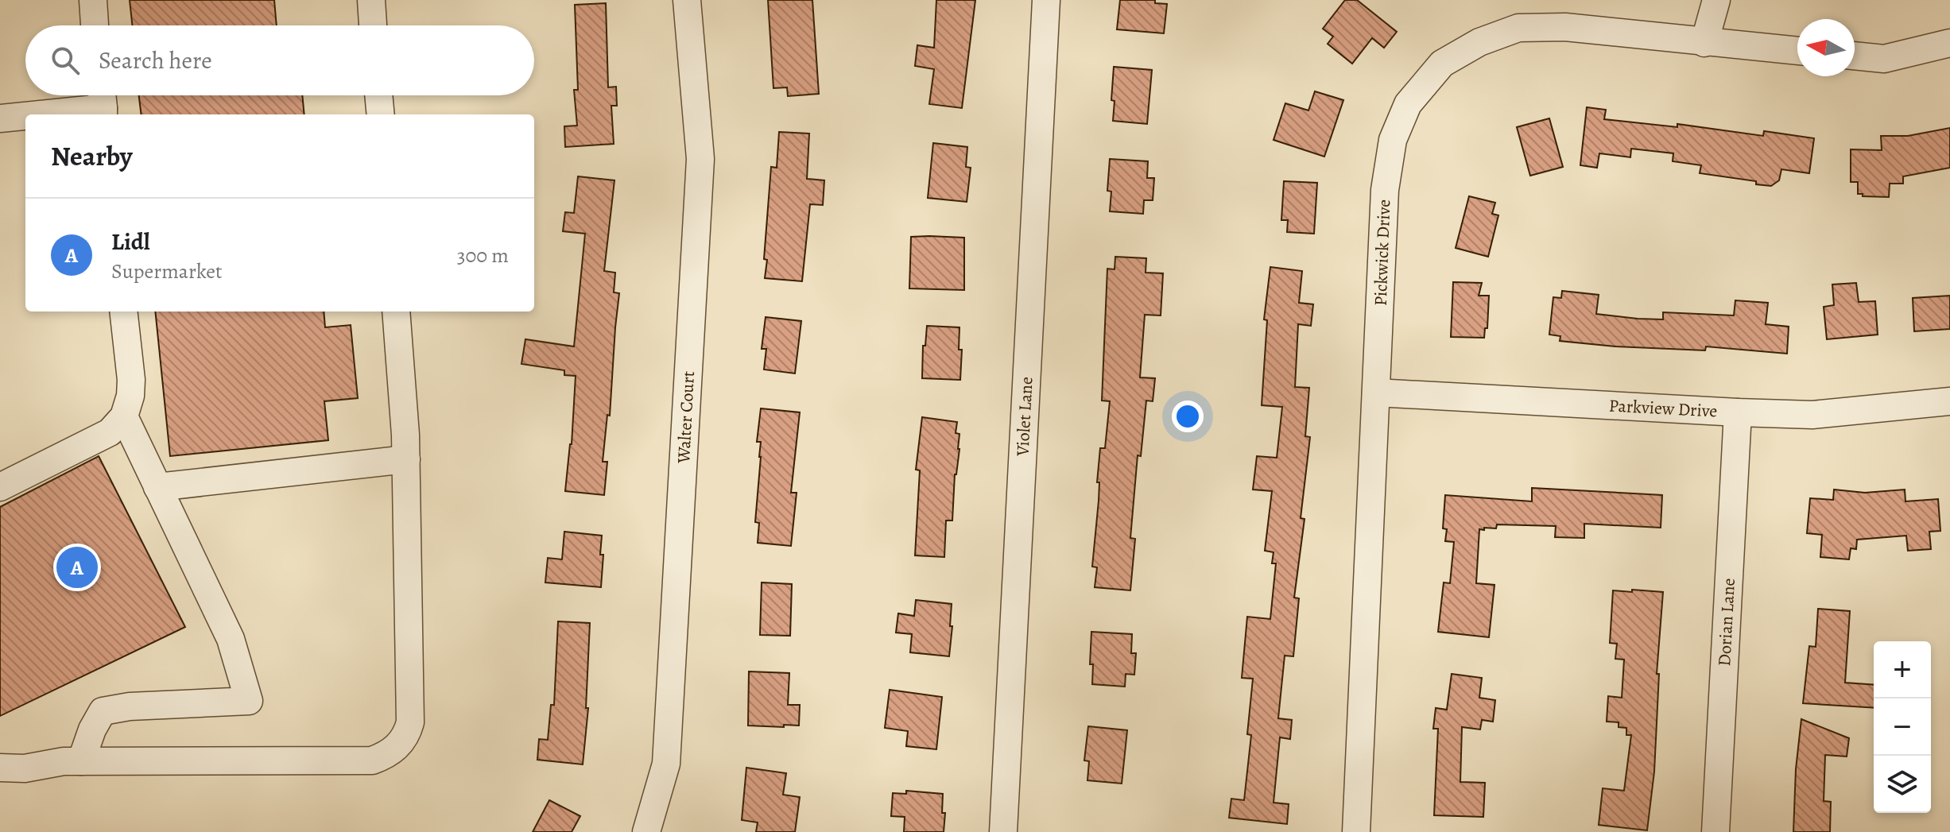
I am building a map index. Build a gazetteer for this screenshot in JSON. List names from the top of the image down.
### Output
{
  "streets": {
    "street": [
      "Pickwick Drive",
      "Parkview Drive",
      "Violet Lane",
      "Walter Court",
      "Dorian Lane"
    ]
  },
  "crossings": [
    ["Pickwick Drive", "Parkview Drive"],
    ["Parkview Drive", "Dorian Lane"]
  ],
  "north": "left",
  "page": {
    "search": "Search here",
    "heading": "Nearby",
    "list": [
      {
        "mark": "A",
        "name": "Lidl",
        "note": "Supermarket",
        "value": "300 m"
      }
    ],
    "pins": "A",
    "map_buttons": ["+", "−"]
  }
}
